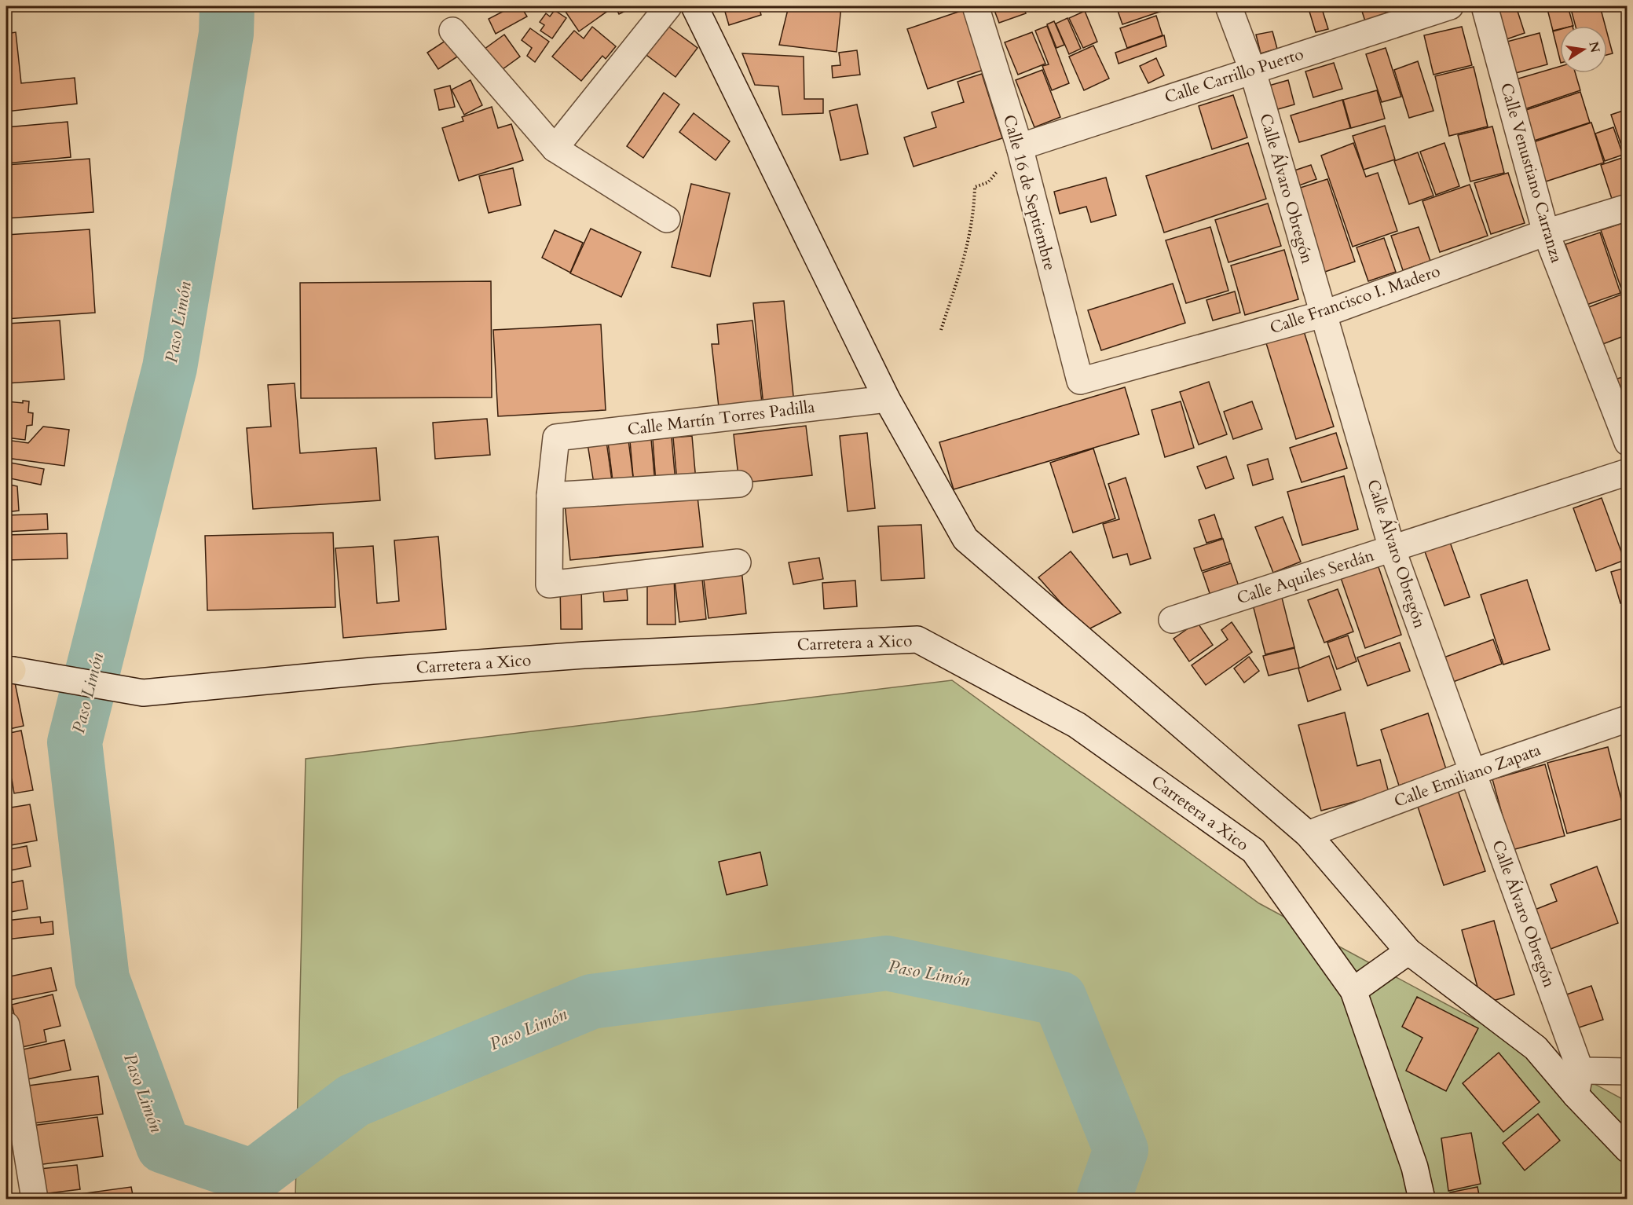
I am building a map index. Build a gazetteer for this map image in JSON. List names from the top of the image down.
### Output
{
  "streets": {
    "street": [
      "Calle Carrillo Puerto",
      "Calle Venustiano Carranza",
      "Calle Álvaro Obregón",
      "Calle 16 de Septiembre",
      "Calle Francisco I. Madero",
      "Calle Martín Torres Padilla",
      "Calle Aquiles Serdán",
      "Carretera a Xico",
      "Calle Emiliano Zapata"
    ]
  },
  "crossings": [
    ["Calle Carrillo Puerto", "Calle Álvaro Obregón"],
    ["Calle Carrillo Puerto", "Calle 16 de Septiembre"],
    ["Calle Venustiano Carranza", "Calle Francisco I. Madero"],
    ["Calle Álvaro Obregón", "Calle Francisco I. Madero"],
    ["Calle Álvaro Obregón", "Calle Aquiles Serdán"],
    ["Calle Álvaro Obregón", "Calle Emiliano Zapata"],
    ["Calle 16 de Septiembre", "Calle Francisco I. Madero"]
  ],
  "water": ["Paso Limón"],
  "north": "right"
}
